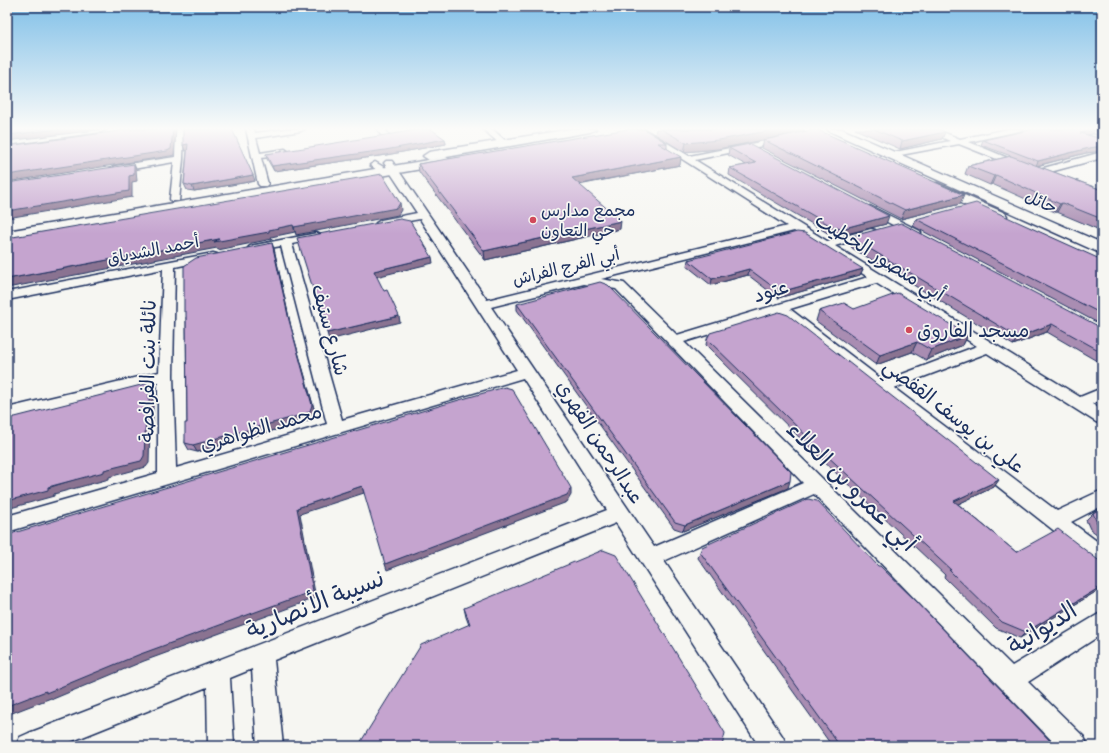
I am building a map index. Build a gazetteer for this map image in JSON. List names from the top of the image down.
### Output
{
  "streets": {
    "street": [
      "حائل",
      "أحمد الشدياق",
      "أبي منصور الخطيب",
      "أبي الفرج الفراش",
      "عتود",
      "شارع ستيف",
      "نائلة بنت الفرافصة",
      "علي بن يوسف القفصي",
      "محمد الظواهري",
      "عبدالرحمن الفهري",
      "أبي عمرو بن العلاء",
      "نسيبة الأنصارية",
      "الديوانية"
    ]
  },
  "crossings": [
    ["أحمد الشدياق", "نائلة بنت الفرافصة"],
    ["أبي منصور الخطيب", "أبي الفرج الفراش"],
    ["أبي منصور الخطيب", "عتود"],
    ["أبي الفرج الفراش", "عبدالرحمن الفهري"],
    ["أبي الفرج الفراش", "أبي عمرو بن العلاء"],
    ["عتود", "علي بن يوسف القفصي"],
    ["عتود", "أبي عمرو بن العلاء"],
    ["شارع ستيف", "محمد الظواهري"],
    ["نائلة بنت الفرافصة", "محمد الظواهري"],
    ["محمد الظواهري", "عبدالرحمن الفهري"],
    ["عبدالرحمن الفهري", "نسيبة الأنصارية"],
    ["أبي عمرو بن العلاء", "الديوانية"]
  ],
  "places": ["مجمع مدارس حي التعاون", "مسجد الفاروق"]
}
